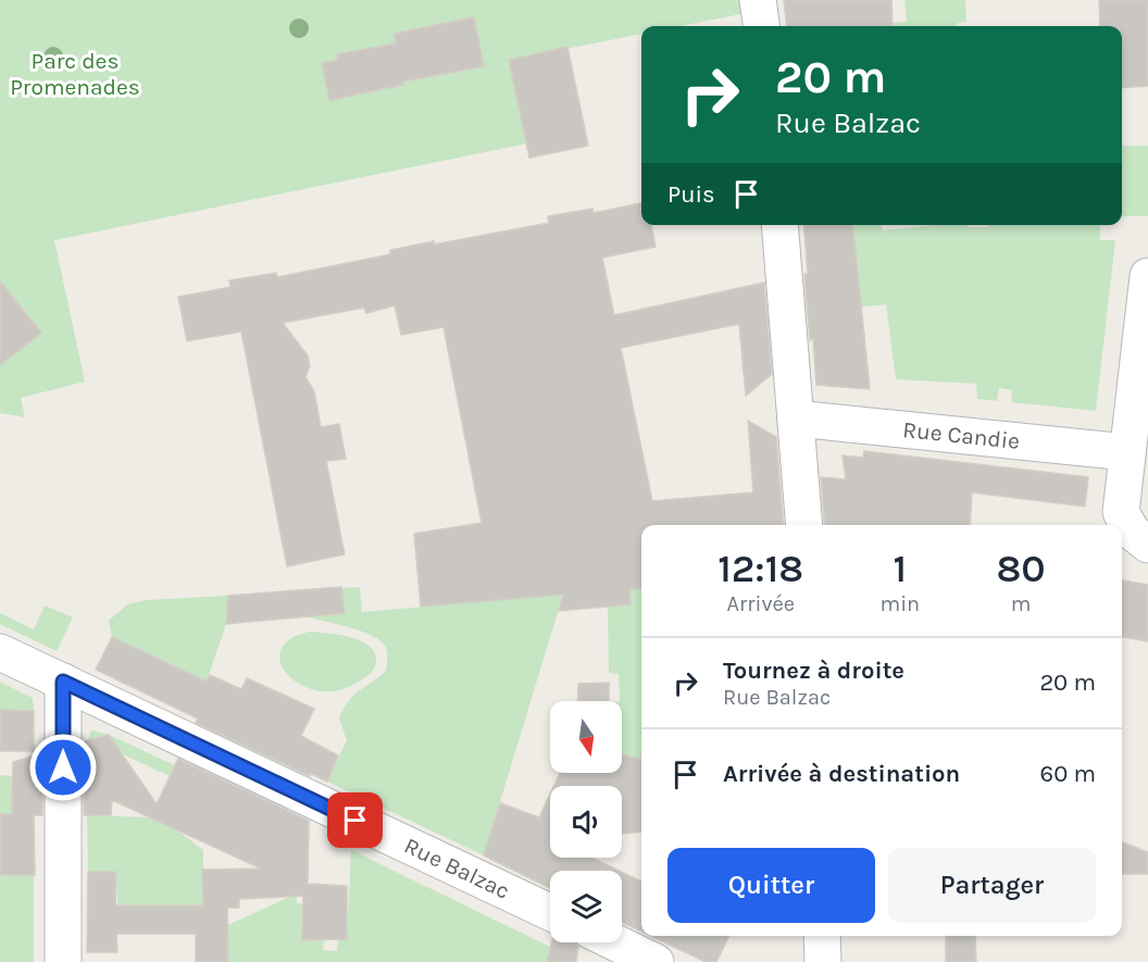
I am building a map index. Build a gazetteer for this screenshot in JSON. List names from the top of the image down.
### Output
{
  "streets": {
    "street": ["Rue Candie", "Rue Balzac"]
  },
  "parks": ["Parc des Promenades"],
  "north": "bottom",
  "page": {
    "turn": ["20 m", "Rue Balzac"],
    "then": "Puis",
    "eta": [
      "12:18",
      "Arrivée",
      "1",
      "min",
      "80",
      "m"
    ],
    "list": [
      {
        "name": "Tournez à droite",
        "note": "Rue Balzac",
        "value": "20 m"
      },
      {
        "name": "Arrivée à destination",
        "value": "60 m"
      }
    ],
    "buttons": ["Quitter", "Partager"]
  }
}
